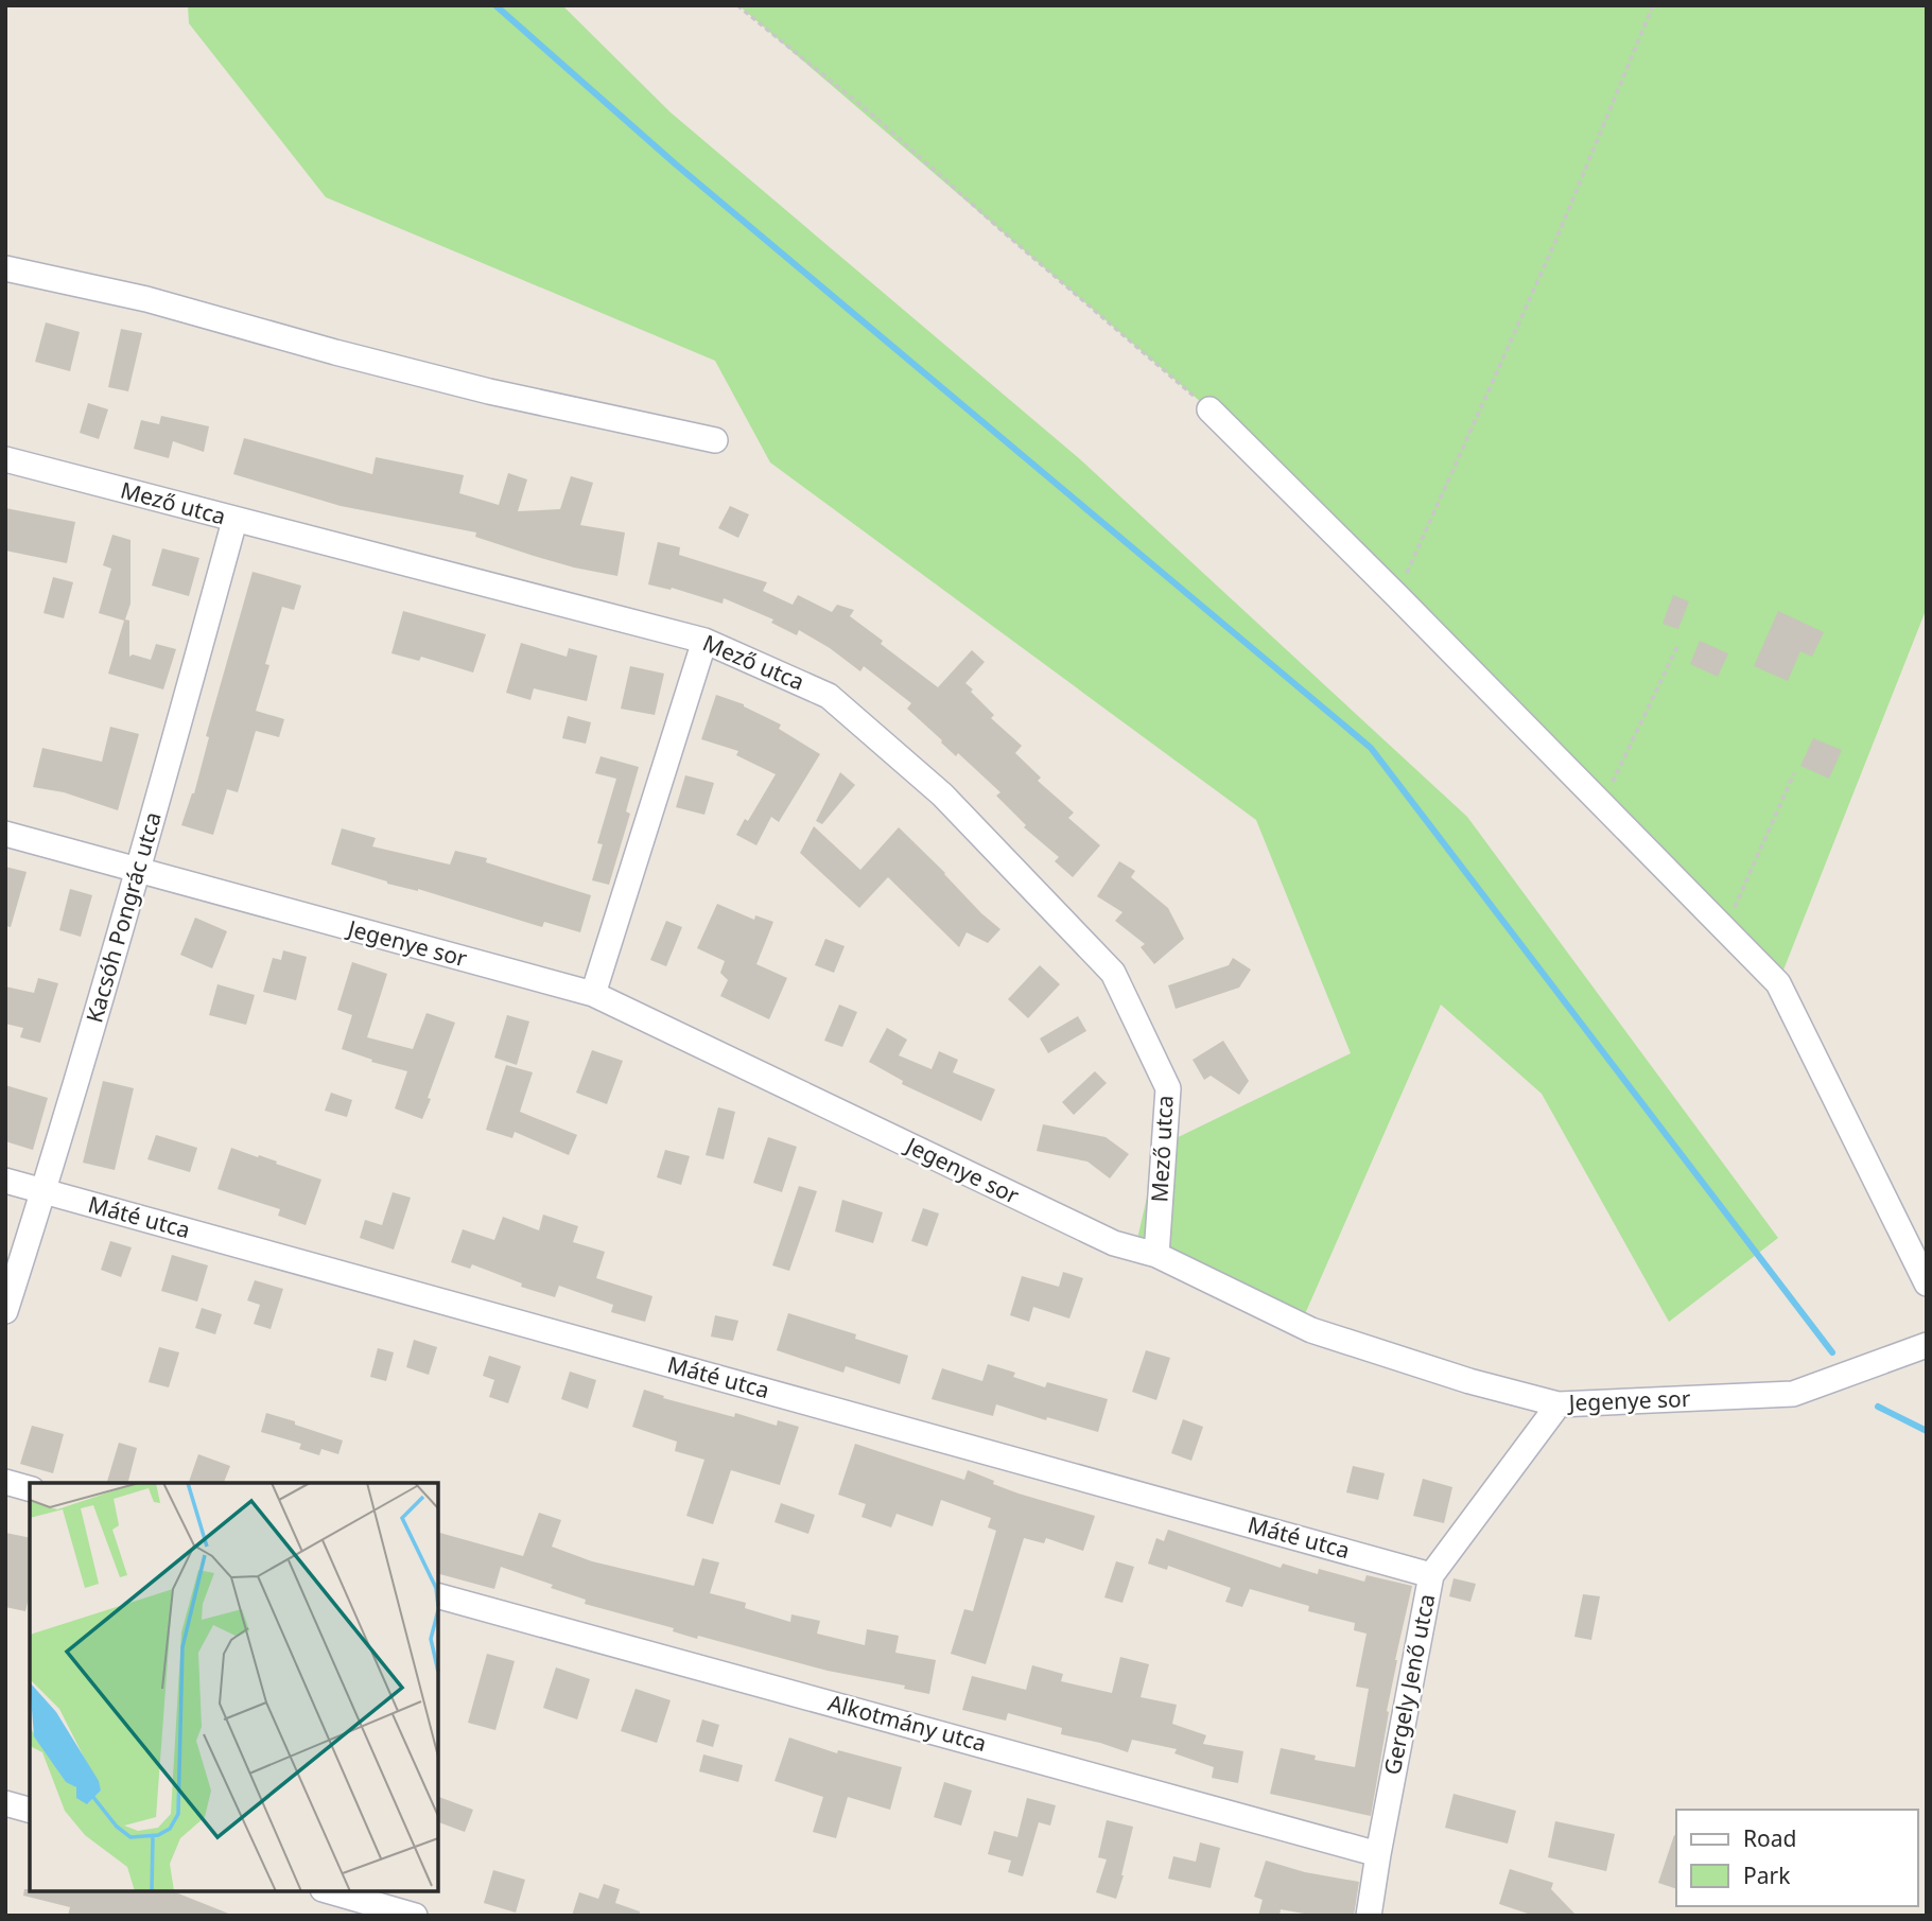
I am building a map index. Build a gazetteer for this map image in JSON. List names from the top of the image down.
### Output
{
  "streets": {
    "street": [
      "Mező utca",
      "Kacsóh Pongrác utca",
      "Jegenye sor",
      "Máté utca",
      "Gergely Jenő utca",
      "Alkotmány utca"
    ]
  },
  "crossings": [
    ["Mező utca", "Kacsóh Pongrác utca"],
    ["Mező utca", "Jegenye sor"],
    ["Kacsóh Pongrác utca", "Jegenye sor"],
    ["Kacsóh Pongrác utca", "Máté utca"],
    ["Jegenye sor", "Gergely Jenő utca"],
    ["Máté utca", "Gergely Jenő utca"],
    ["Gergely Jenő utca", "Alkotmány utca"]
  ],
  "legend": ["Road", "Park"]
}
